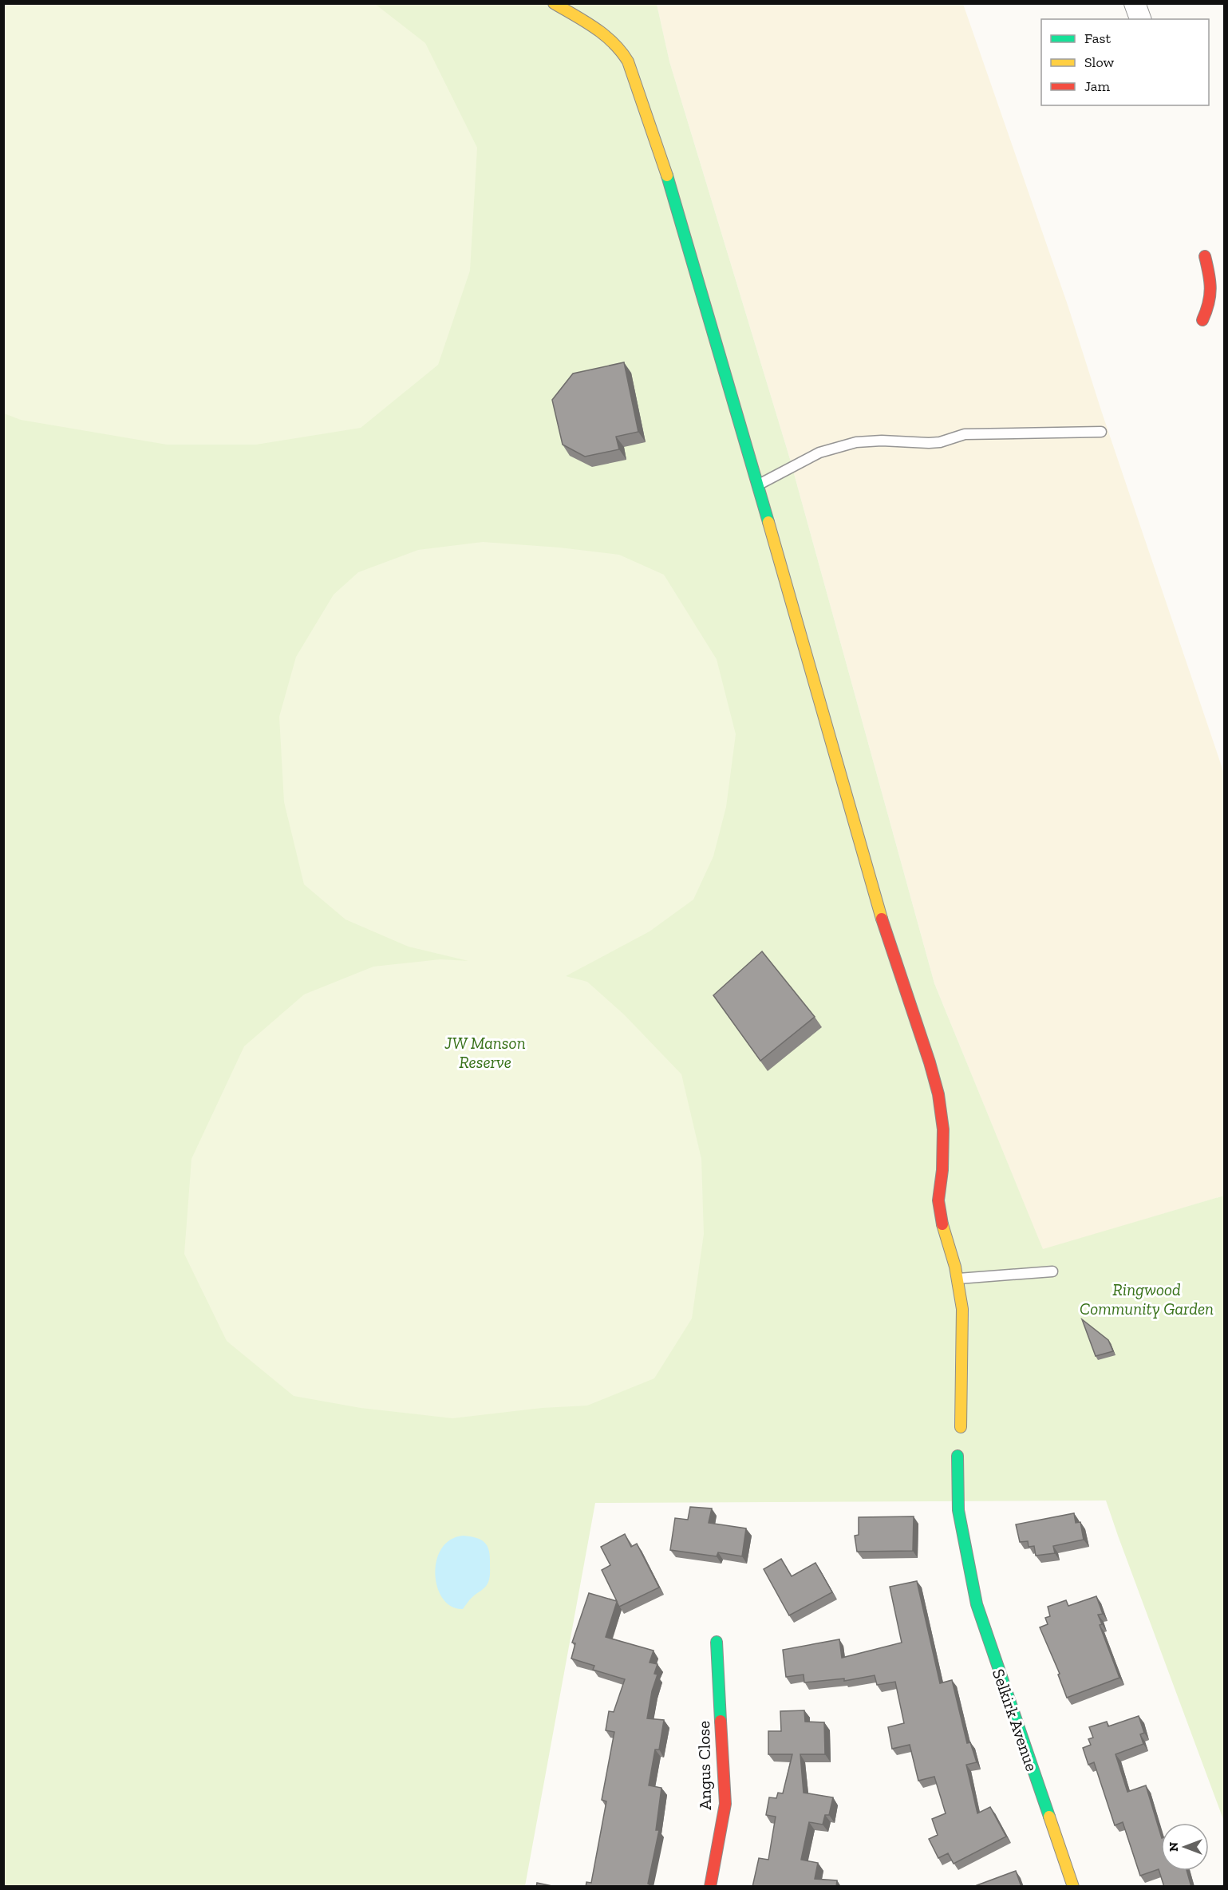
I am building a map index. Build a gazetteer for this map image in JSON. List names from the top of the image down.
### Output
{
  "streets": {
    "street": ["Selkirk Avenue", "Angus Close"]
  },
  "parks": ["JW Manson Reserve", "Ringwood Community Garden"],
  "legend": ["Fast", "Slow", "Jam"],
  "north": "left"
}
